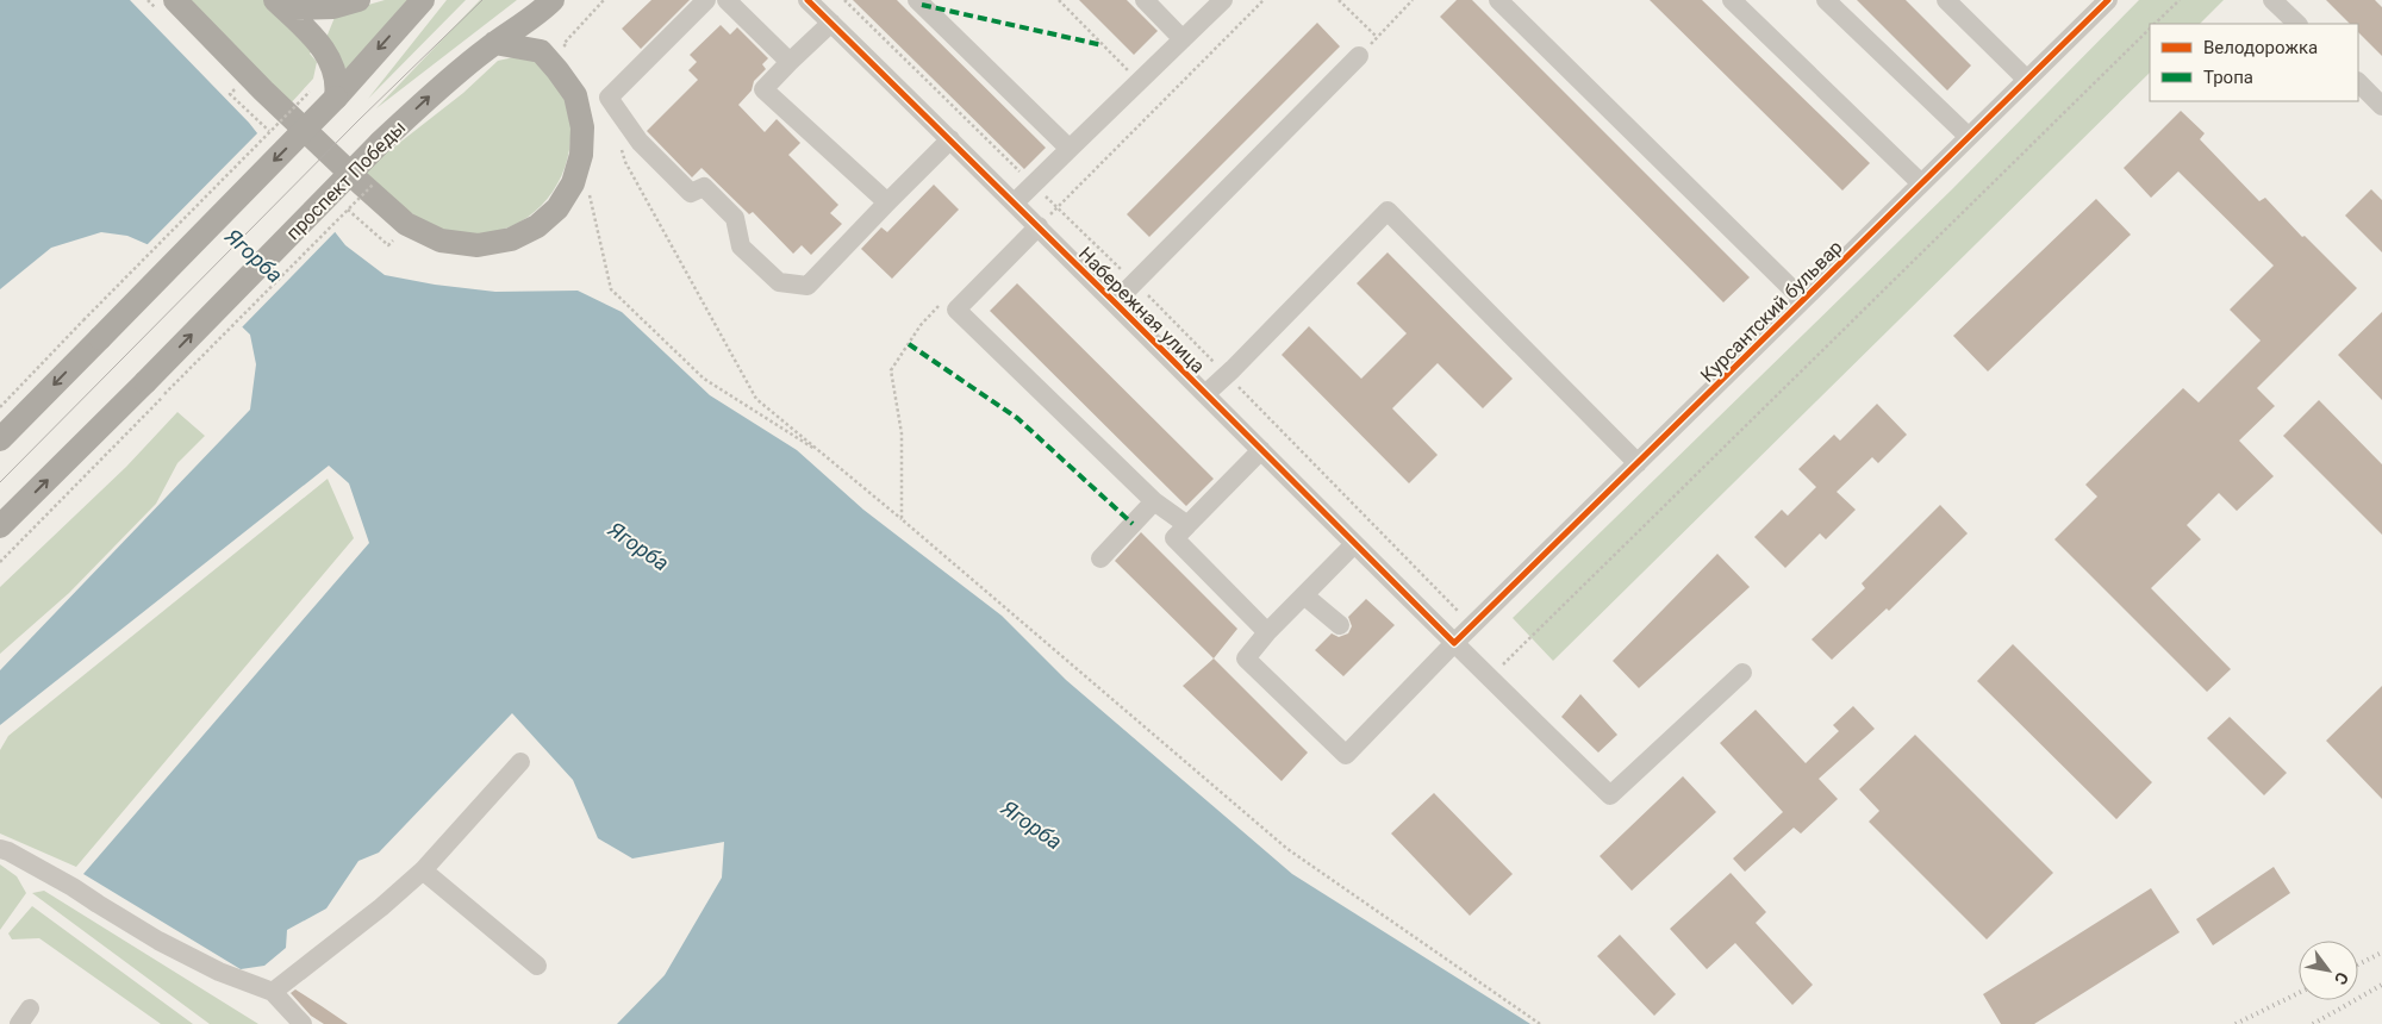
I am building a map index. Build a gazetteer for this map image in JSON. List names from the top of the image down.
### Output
{
  "streets": {
    "main road": ["проспект Победы"],
    "street": ["Набережная улица", "Курсантский бульвар"]
  },
  "crossings": [
    ["Набережная улица", "Курсантский бульвар"]
  ],
  "water": ["Ягорба"],
  "legend": ["Велодорожка", "Тропа"],
  "north": "bottom right"
}
